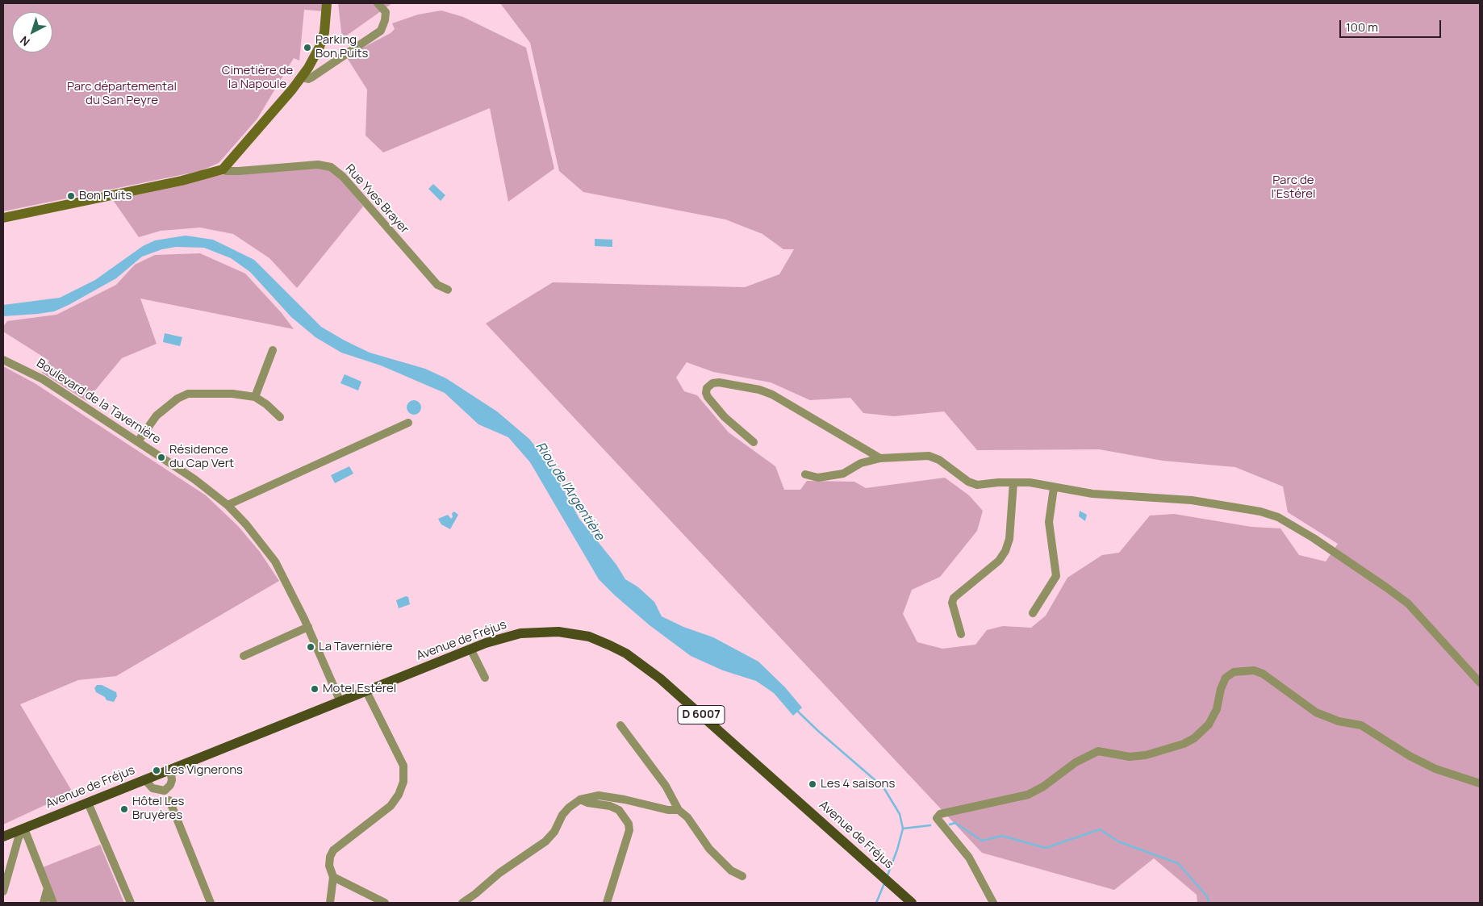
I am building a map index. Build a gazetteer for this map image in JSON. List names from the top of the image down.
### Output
{
  "streets": {
    "main road": ["Avenue de Fréjus", "D 6007"],
    "street": ["Rue Yves Brayer", "Boulevard de la Tavernière"]
  },
  "crossings": [
    ["Boulevard de la Tavernière", "Avenue de Fréjus"]
  ],
  "water": ["Riou de l'Argentière"],
  "parks": ["Cimetière de la Napoule", "Parc départemental du San Peyre", "Parc de l'Estérel"],
  "places": [
    "Parking Bon Puits",
    "Bon Puits",
    "Résidence du Cap Vert",
    "La Tavernière",
    "Motel Estérel",
    "Les Vignerons",
    "Les 4 saisons",
    "Hôtel Les Bruyères"
  ],
  "scale_bar": "100 m",
  "north": "bottom left"
}
